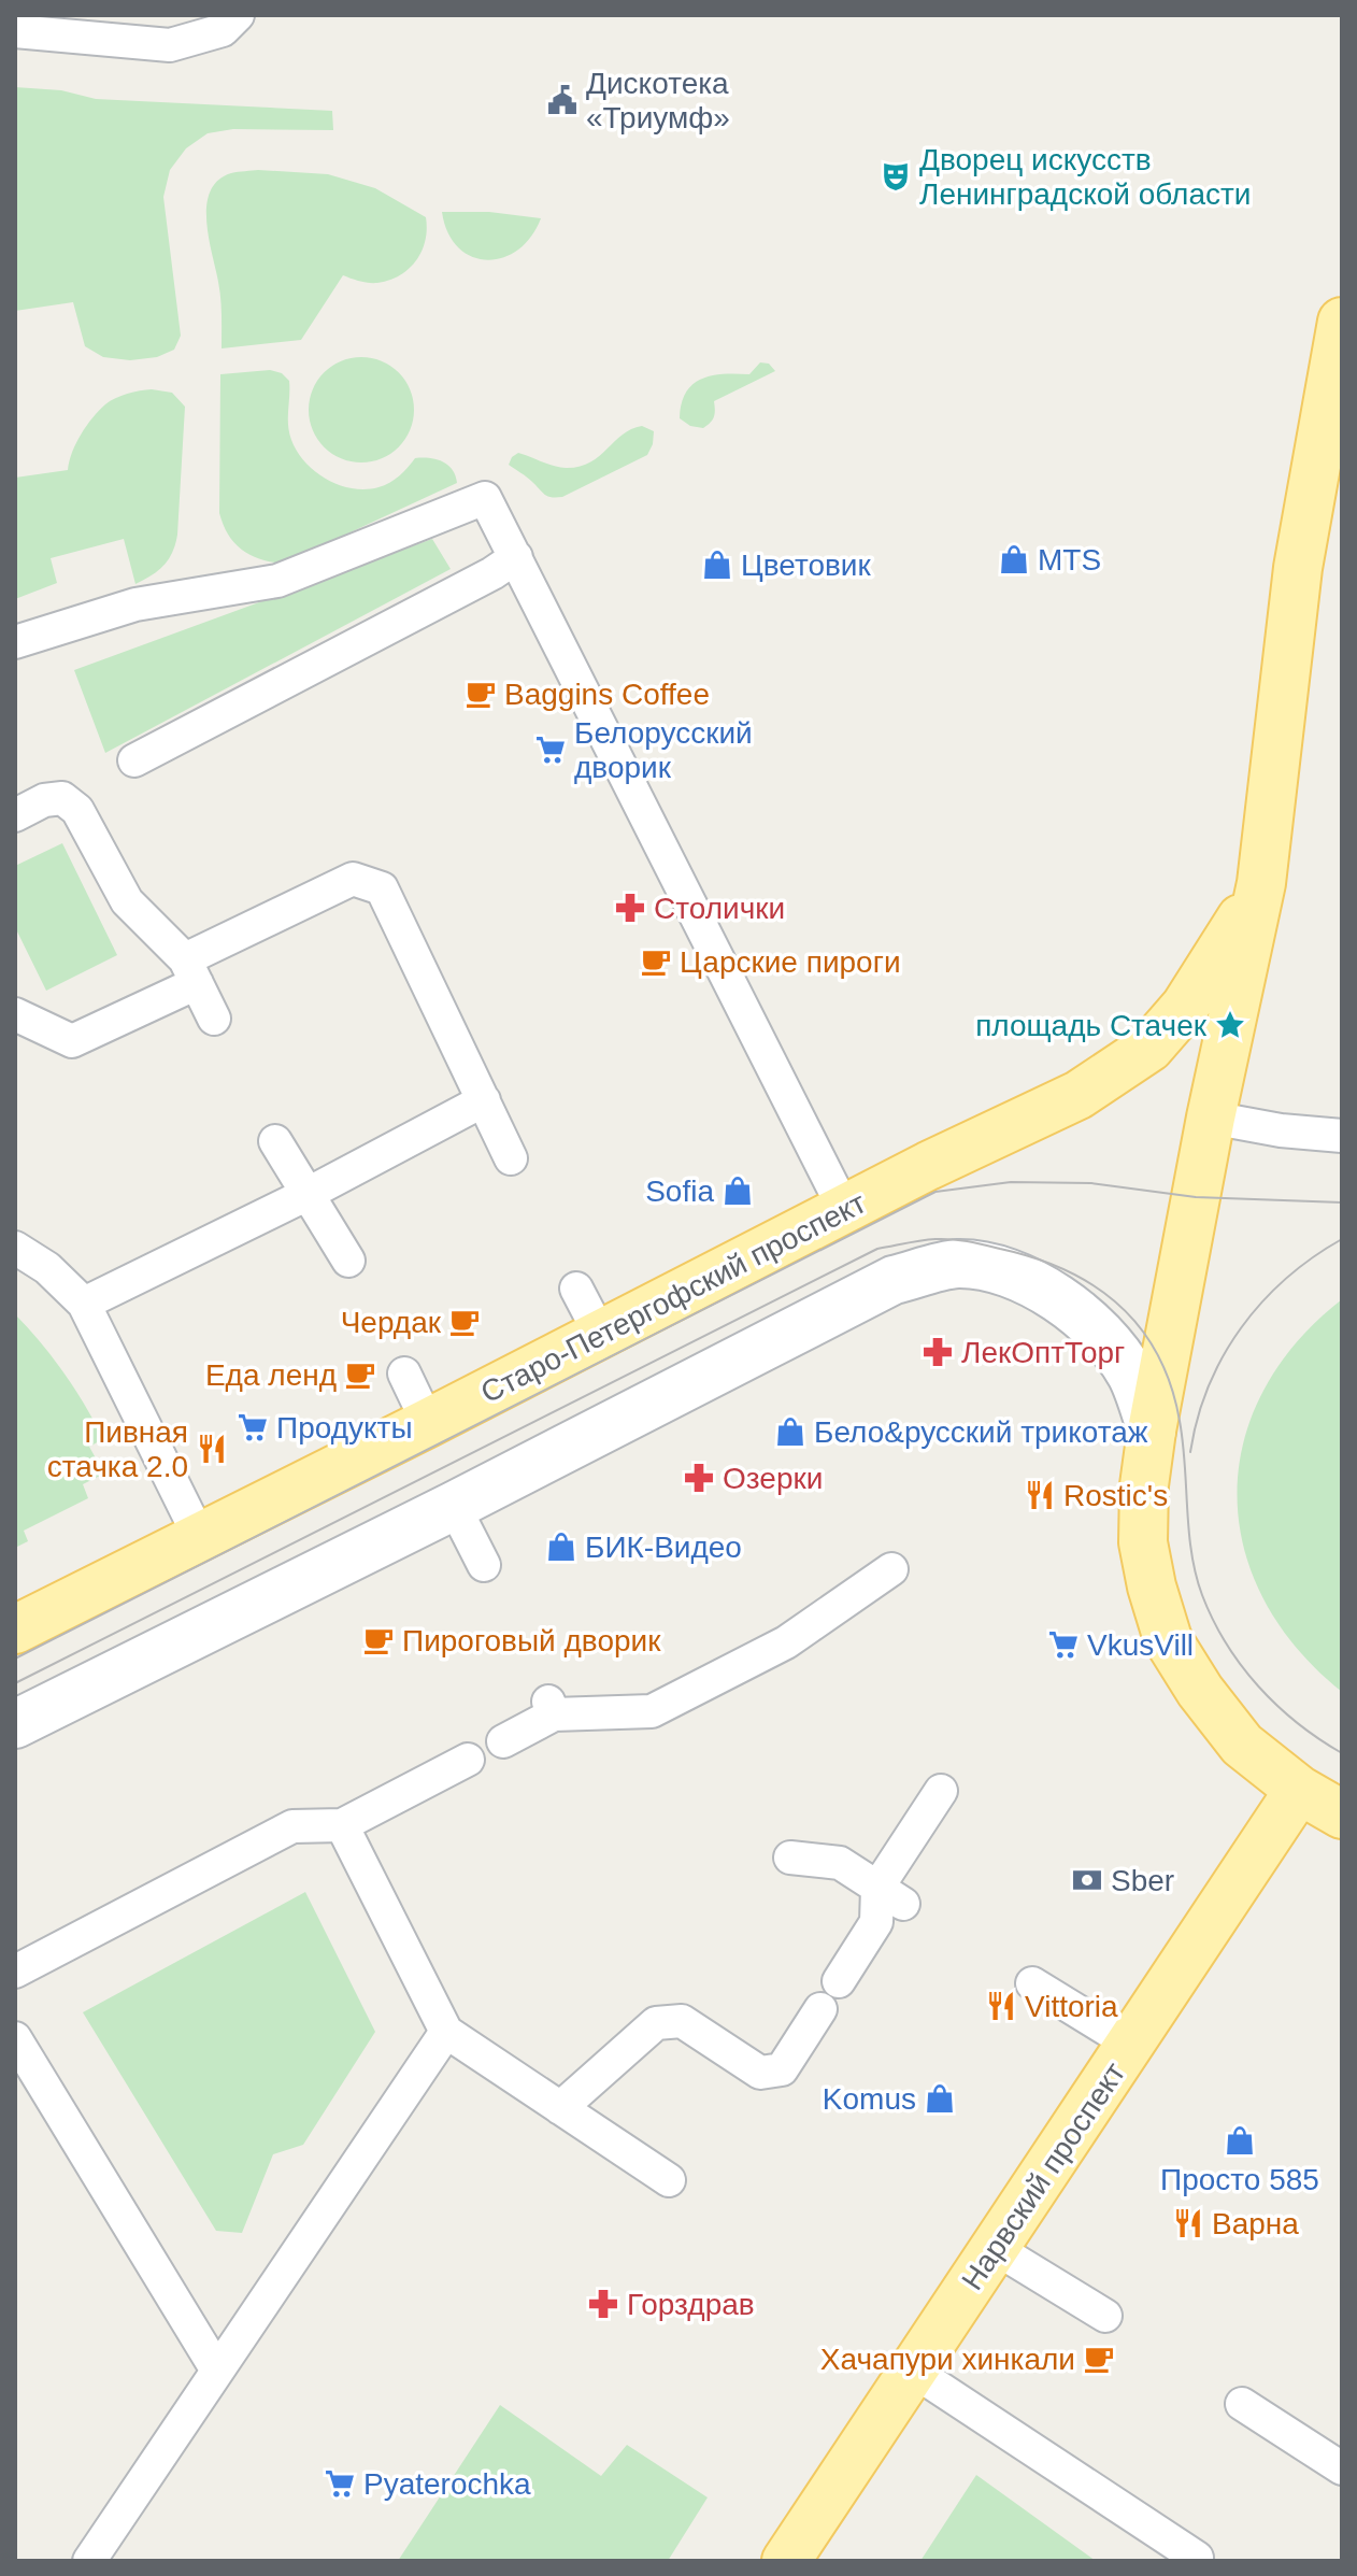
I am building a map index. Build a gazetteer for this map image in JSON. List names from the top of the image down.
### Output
{
  "streets": {
    "main road": ["Старо-Петергофский проспект", "Нарвский проспект"]
  },
  "places": {
    "public building": ["Дискотека «Триумф»"],
    "theatre": ["Дворец искусств Ленинградской области"],
    "shop": [
      "MTS",
      "Цветовик",
      "Sofia",
      "Бело&русский трикотаж",
      "БИК-Видео",
      "Komus",
      "Просто 585"
    ],
    "cafe": [
      "Baggins Coffee",
      "Царские пироги",
      "Чердак",
      "Еда ленд",
      "Пироговый дворик",
      "Хачапури хинкали"
    ],
    "supermarket": [
      "Белорусский дворик",
      "Продукты",
      "VkusVill",
      "Pyaterochka"
    ],
    "pharmacy": [
      "Столички",
      "ЛекОптТорг",
      "Озерки",
      "Горздрав"
    ],
    "place": ["площадь Стачек"],
    "restaurant": [
      "Пивная стачка 2.0",
      "Rostic's",
      "Vittoria",
      "Варна"
    ],
    "bank": ["Sber"]
  }
}
